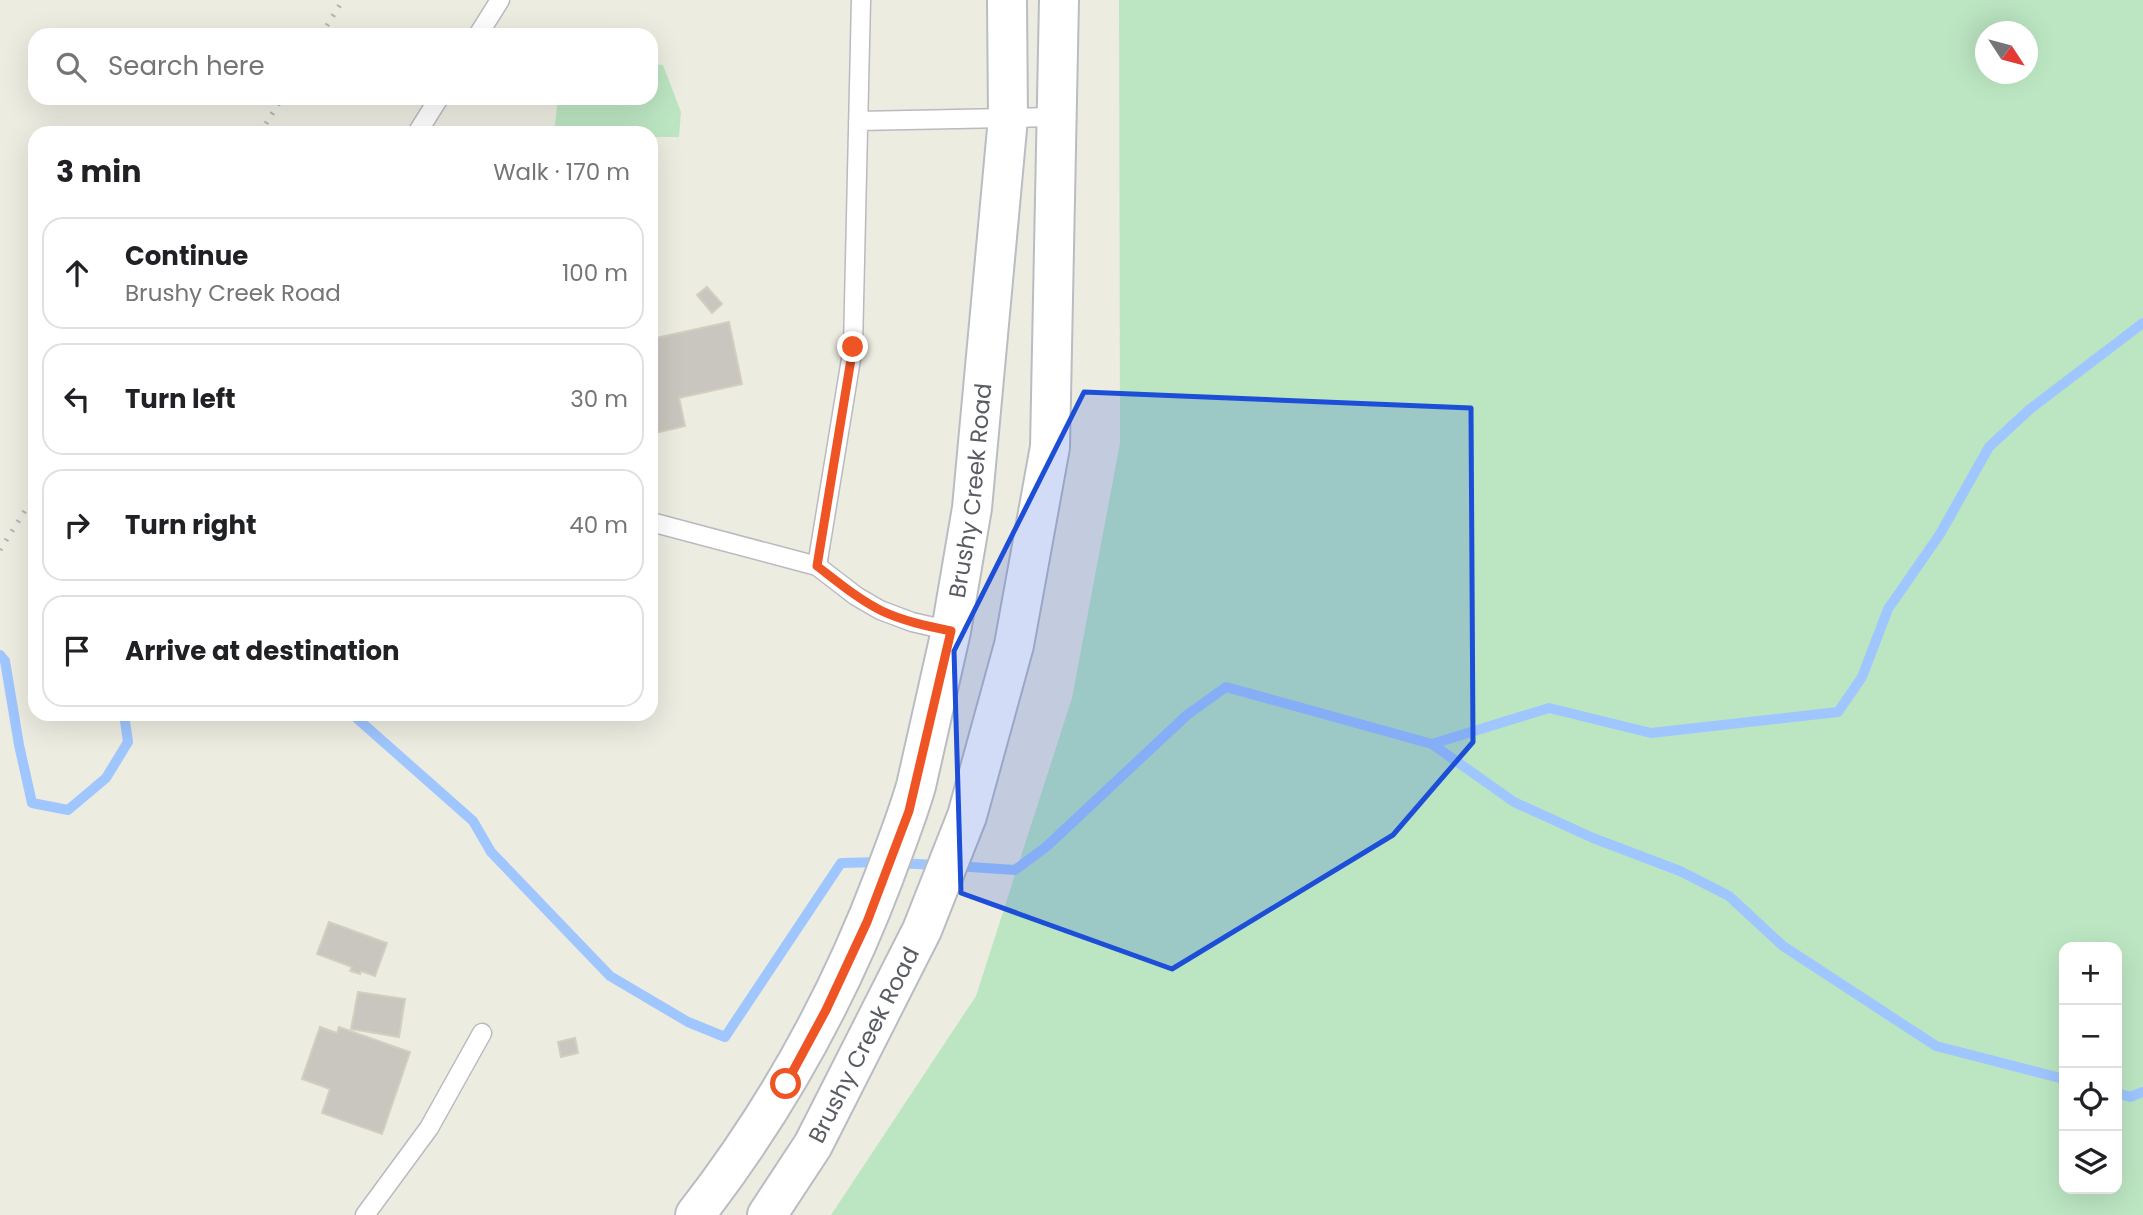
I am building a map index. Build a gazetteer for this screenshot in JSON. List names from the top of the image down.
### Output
{
  "streets": {
    "main road": ["Brushy Creek Road"]
  },
  "north": "bottom right",
  "page": {
    "search": "Search here",
    "heading": ["3 min", "Walk · 170 m"],
    "list": [
      ["Continue", "Brushy Creek Road", "100 m"],
      ["Turn left", "30 m"],
      ["Turn right", "40 m"],
      "Arrive at destination"
    ],
    "map_buttons": ["+", "−"]
  }
}
